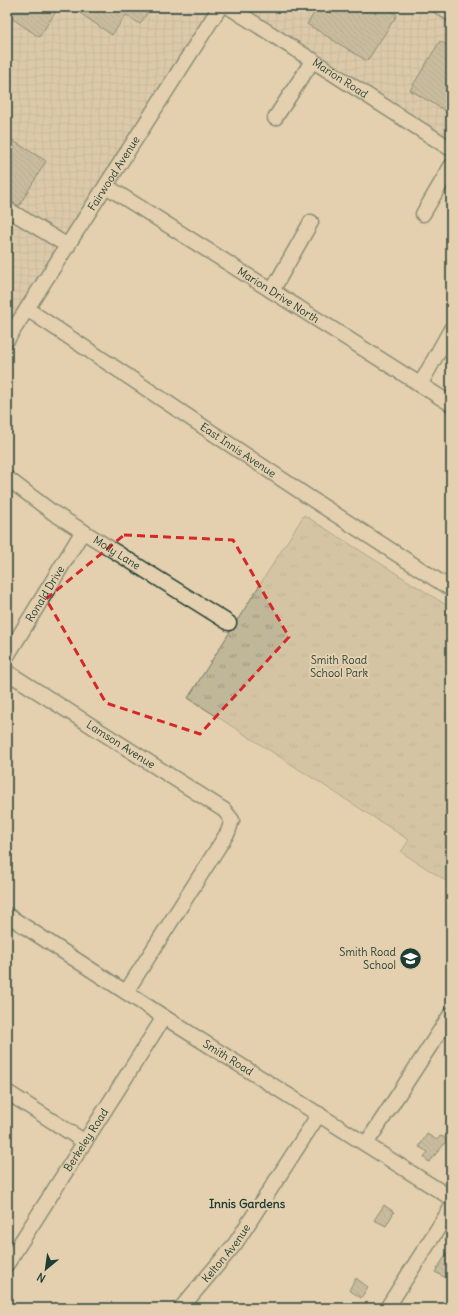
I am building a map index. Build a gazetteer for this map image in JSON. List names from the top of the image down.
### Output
{
  "streets": {
    "street": [
      "Marion Road",
      "Fairwood Avenue",
      "Marion Drive North",
      "East Innis Avenue",
      "Molly Lane",
      "Ronald Drive",
      "Lamson Avenue",
      "Smith Road",
      "Berkeley Road",
      "Kelton Avenue"
    ]
  },
  "crossings": [
    ["Fairwood Avenue", "Marion Drive North"],
    ["Fairwood Avenue", "East Innis Avenue"],
    ["Molly Lane", "Ronald Drive"],
    ["Lamson Avenue", "Smith Road"],
    ["Smith Road", "Berkeley Road"],
    ["Smith Road", "Kelton Avenue"]
  ],
  "districts": ["Innis Gardens"],
  "parks": ["Smith Road School Park"],
  "places": {
    "school or university": ["Smith Road School"]
  },
  "north": "bottom left"
}
